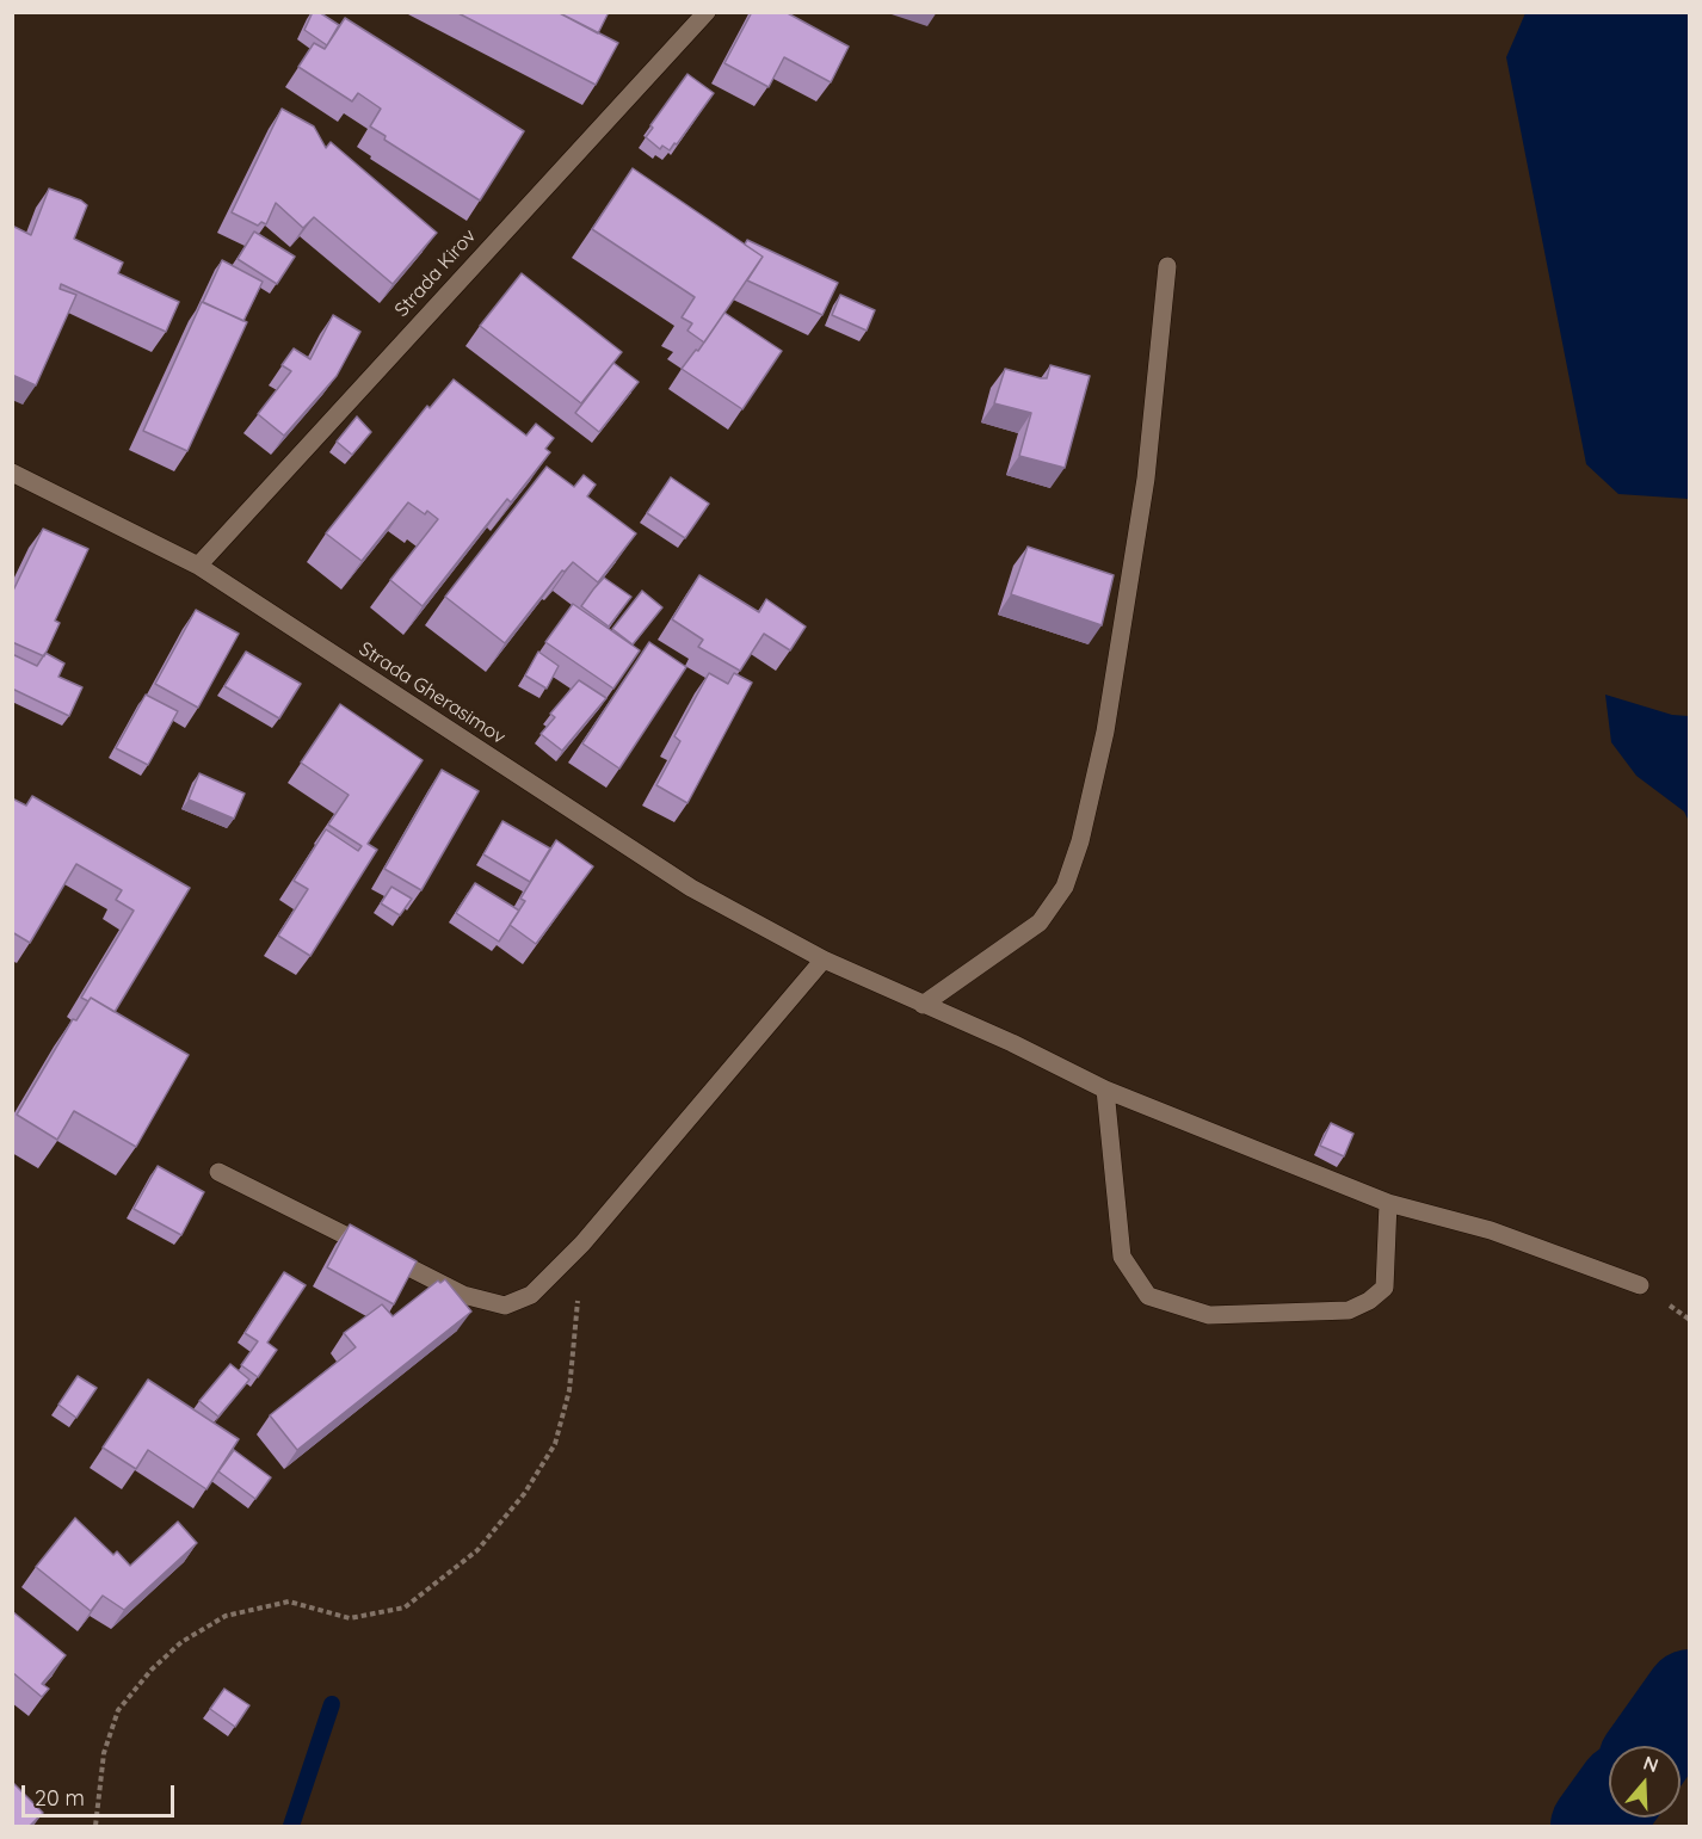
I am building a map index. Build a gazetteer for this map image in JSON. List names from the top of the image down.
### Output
{
  "streets": {
    "street": ["Strada Kirov", "Strada Gherasimov"]
  },
  "crossings": [
    ["Strada Kirov", "Strada Gherasimov"]
  ],
  "scale_bar": "20 m",
  "north": "top"
}
